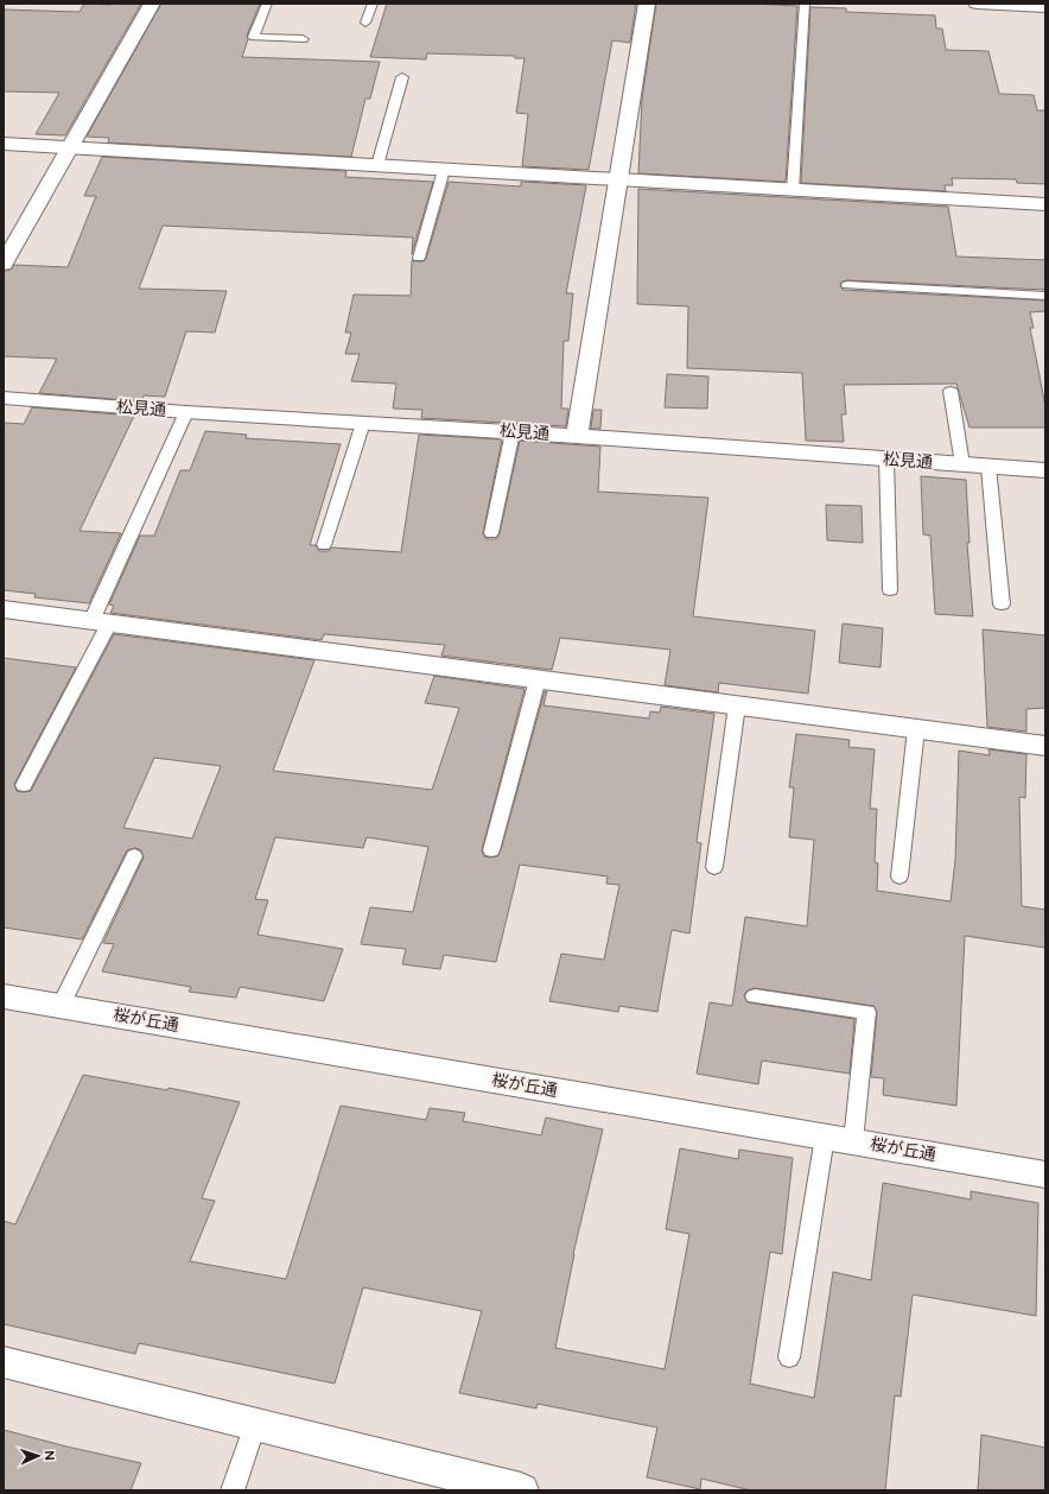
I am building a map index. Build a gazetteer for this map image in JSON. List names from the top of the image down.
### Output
{
  "streets": {
    "street": ["松見通", "桜が丘通"]
  },
  "north": "right"
}
